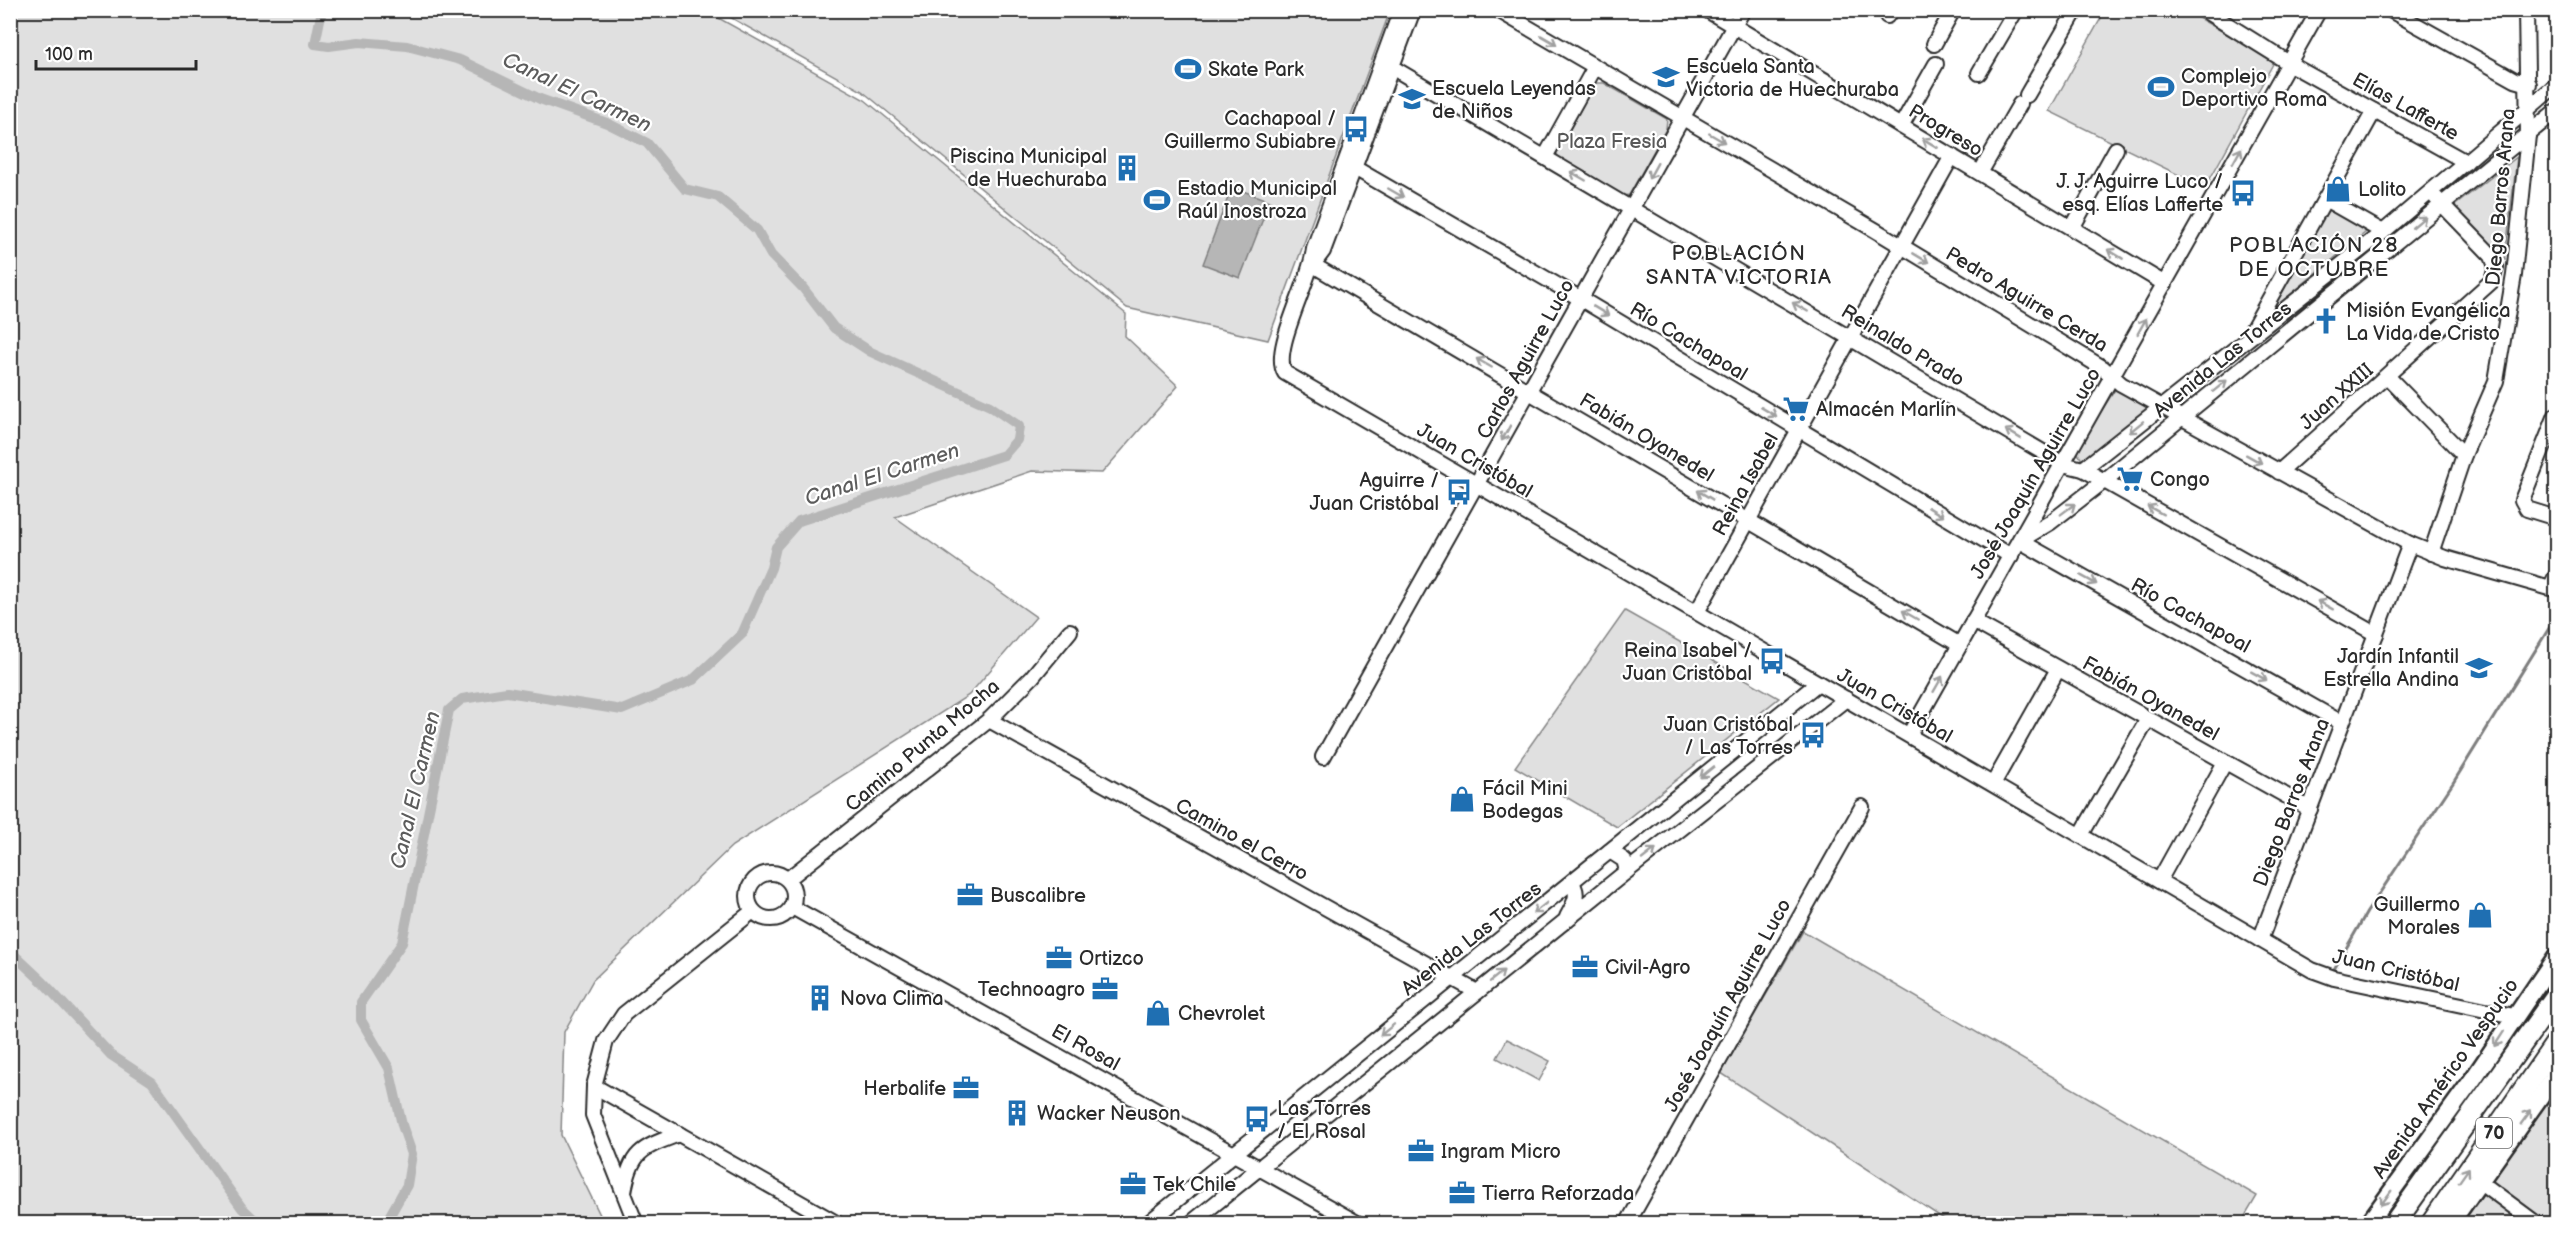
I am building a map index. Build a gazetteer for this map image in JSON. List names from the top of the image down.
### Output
{
  "streets": {
    "highway": ["70"],
    "main road": ["Avenida Américo Vespucio"],
    "street": [
      "Elías Lafferte",
      "Progreso",
      "Diego Barros Arana",
      "Pedro Aguirre Cerda",
      "Río Cachapoal",
      "Reinaldo Prado",
      "Carlos Aguirre Luco",
      "Avenida Las Torres",
      "Juan XXIII",
      "Fabián Oyanedel",
      "Juan Cristóbal",
      "José Joaquín Aguirre Luco",
      "Reina Isabel",
      "Camino Punta Mocha",
      "Camino el Cerro",
      "El Rosal"
    ]
  },
  "crossings": [
    ["Elías Lafferte", "Avenida Las Torres"],
    ["Elías Lafferte", "José Joaquín Aguirre Luco"],
    ["Progreso", "Carlos Aguirre Luco"],
    ["Progreso", "José Joaquín Aguirre Luco"],
    ["Progreso", "Reina Isabel"],
    ["Diego Barros Arana", "Pedro Aguirre Cerda"],
    ["Diego Barros Arana", "Río Cachapoal"],
    ["Diego Barros Arana", "Reinaldo Prado"],
    ["Diego Barros Arana", "Avenida Las Torres"],
    ["Diego Barros Arana", "Fabián Oyanedel"],
    ["Diego Barros Arana", "Juan Cristóbal"],
    ["Pedro Aguirre Cerda", "Carlos Aguirre Luco"],
    ["Pedro Aguirre Cerda", "Avenida Las Torres"],
    ["Pedro Aguirre Cerda", "Juan XXIII"],
    ["Pedro Aguirre Cerda", "José Joaquín Aguirre Luco"],
    ["Pedro Aguirre Cerda", "Reina Isabel"],
    ["Río Cachapoal", "Carlos Aguirre Luco"],
    ["Río Cachapoal", "Avenida Las Torres"],
    ["Río Cachapoal", "José Joaquín Aguirre Luco"],
    ["Río Cachapoal", "Reina Isabel"],
    ["Reinaldo Prado", "Carlos Aguirre Luco"],
    ["Reinaldo Prado", "Avenida Las Torres"],
    ["Reinaldo Prado", "José Joaquín Aguirre Luco"],
    ["Reinaldo Prado", "Reina Isabel"],
    ["Carlos Aguirre Luco", "Fabián Oyanedel"],
    ["Carlos Aguirre Luco", "Juan Cristóbal"],
    ["Avenida Las Torres", "Juan XXIII"],
    ["Avenida Las Torres", "Juan Cristóbal"],
    ["Avenida Las Torres", "José Joaquín Aguirre Luco"],
    ["Avenida Las Torres", "Camino el Cerro"],
    ["Avenida Las Torres", "El Rosal"],
    ["Fabián Oyanedel", "Juan Cristóbal"],
    ["Fabián Oyanedel", "José Joaquín Aguirre Luco"],
    ["Fabián Oyanedel", "Reina Isabel"],
    ["Juan Cristóbal", "José Joaquín Aguirre Luco"],
    ["Juan Cristóbal", "Reina Isabel"],
    ["Juan Cristóbal", "Avenida Américo Vespucio"],
    ["Camino Punta Mocha", "Camino el Cerro"],
    ["Camino Punta Mocha", "El Rosal"]
  ],
  "one_way": [
    "Pedro Aguirre Cerda",
    "Río Cachapoal",
    "Reinaldo Prado",
    "Fabián Oyanedel"
  ],
  "districts": ["POBLACIÓN 28 DE OCTUBRE", "POBLACIÓN SANTA VICTORIA"],
  "water": ["Canal El Carmen"],
  "parks": ["Plaza Fresia"],
  "places": {
    "sports": ["Skate Park", "Complejo Deportivo Roma", "Estadio Municipal Raúl Inostroza"],
    "school or university": ["Escuela Santa Victoria de Huechuraba", "Escuela Leyendas de Niños", "Jardín Infantil Estrella Andina"],
    "bus stop": [
      "Cachapoal / Guillermo Subiabre",
      "J. J. Aguirre Luco / esq. Elías Lafferte",
      "Aguirre / Juan Cristóbal",
      "Reina Isabel / Juan Cristóbal",
      "Juan Cristóbal / Las Torres",
      "Las Torres / El Rosal"
    ],
    "building": ["Piscina Municipal de Huechuraba", "Nova Clima", "Wacker Neuson"],
    "shop": [
      "Lolito",
      "Fácil Mini Bodegas",
      "Guillermo Morales",
      "Chevrolet"
    ],
    "church": ["Misión Evangélica La Vida de Cristo"],
    "supermarket": ["Almacén Marlín", "Congo"],
    "office": [
      "Buscalibre",
      "Ortizco",
      "Civil-Agro",
      "Technoagro",
      "Herbalife",
      "Ingram Micro",
      "Tek Chile",
      "Tierra Reforzada"
    ]
  },
  "scale_bar": "100 m"
}
